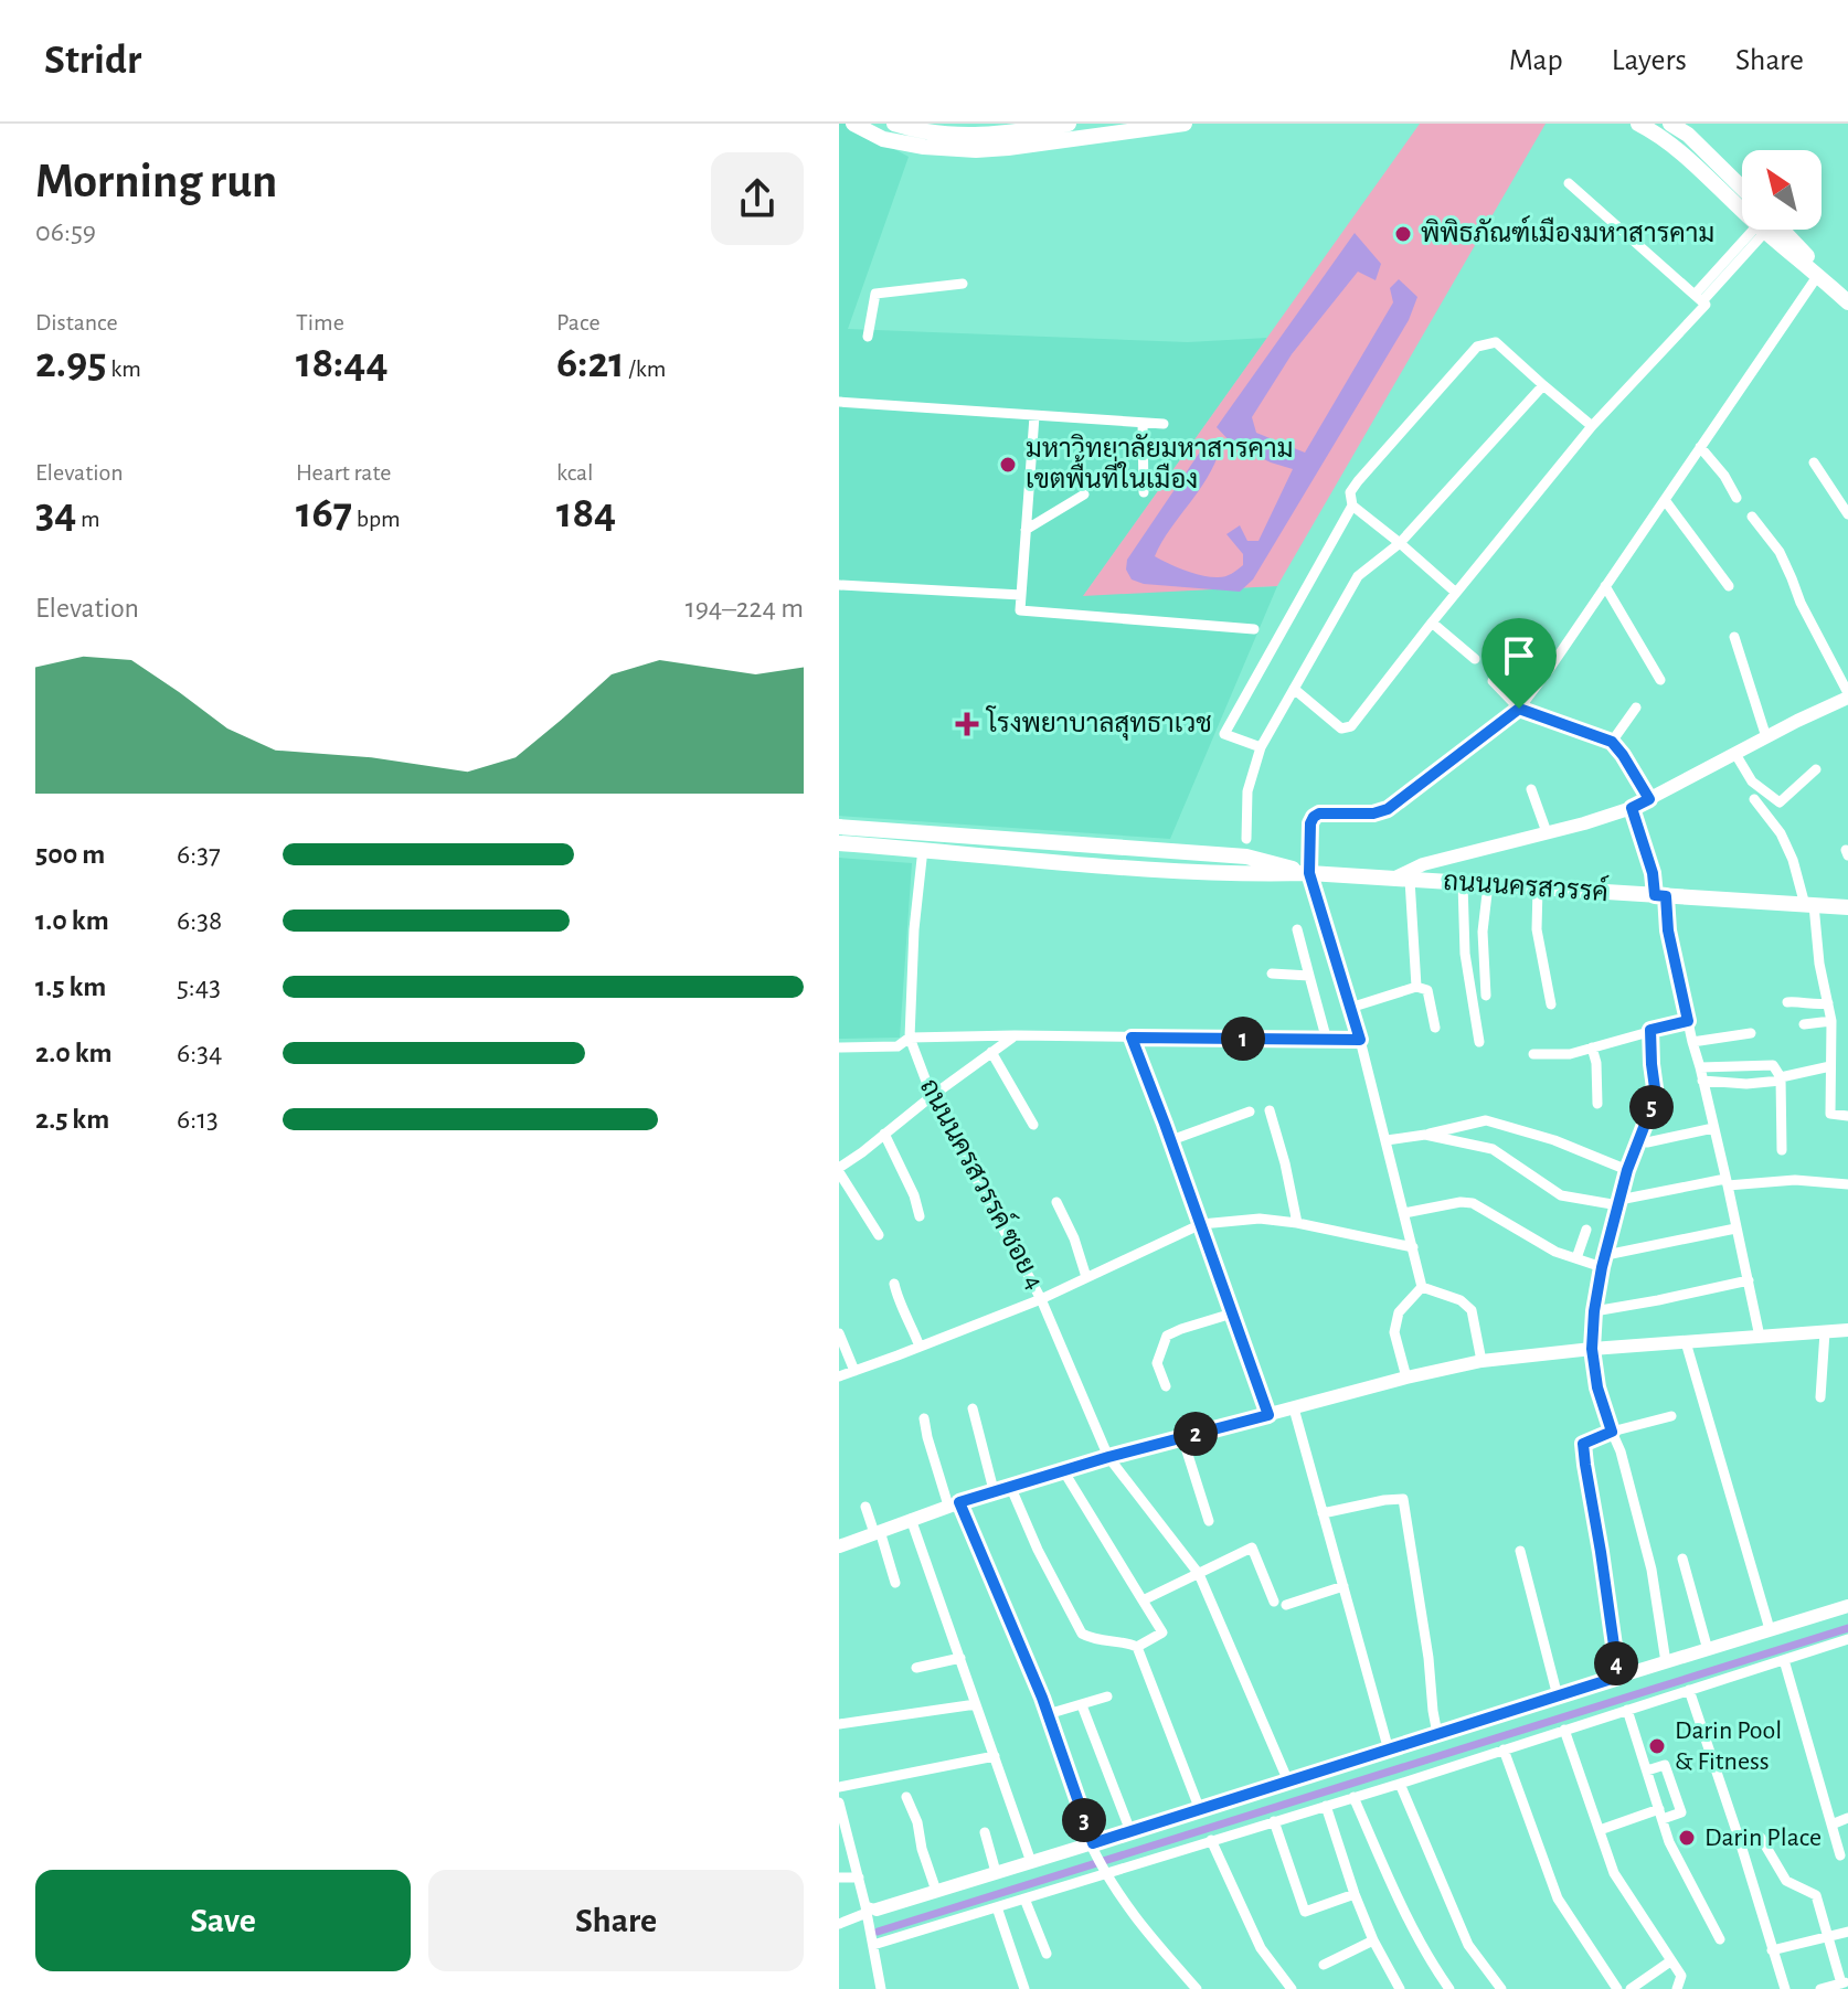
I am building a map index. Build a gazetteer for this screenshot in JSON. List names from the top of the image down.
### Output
{
  "streets": {
    "main road": ["ถนนนครสวรรค์"],
    "street": ["ถนนนครสวรรค์ ซอย 4"]
  },
  "crossings": [
    ["ถนนนครสวรรค์", "ถนนนครสวรรค์ ซอย 4"]
  ],
  "places": {
    "other": [
      "พิพิธภัณฑ์เมืองมหาสารคาม",
      "มหาวิทยาลัยมหาสารคาม เขตพื้นที่ในเมือง",
      "Darin Pool & Fitness",
      "Darin Place"
    ],
    "health": ["โรงพยาบาลสุทธาเวช"]
  },
  "north": "top left",
  "page": {
    "header": "Stridr",
    "nav": ["Map", "Layers", "Share"],
    "heading": ["Morning run", "06:59"],
    "stats": [
      ["Distance", "2.95 km"],
      ["Time", "18:44"],
      ["Pace", "6:21 /km"],
      ["Elevation", "34 m"],
      ["Heart rate", "167 bpm"],
      ["kcal", "184"]
    ],
    "chart": ["Elevation", "194–224 m"],
    "list": [
      {
        "name": "500 m",
        "note": "6:37"
      },
      {
        "name": "1.0 km",
        "note": "6:38"
      },
      {
        "name": "1.5 km",
        "note": "5:43"
      },
      {
        "name": "2.0 km",
        "note": "6:34"
      },
      {
        "name": "2.5 km",
        "note": "6:13"
      }
    ],
    "pins": [
      "1",
      "5",
      "2",
      "4",
      "3"
    ],
    "buttons": ["Save", "Share"]
  }
}
